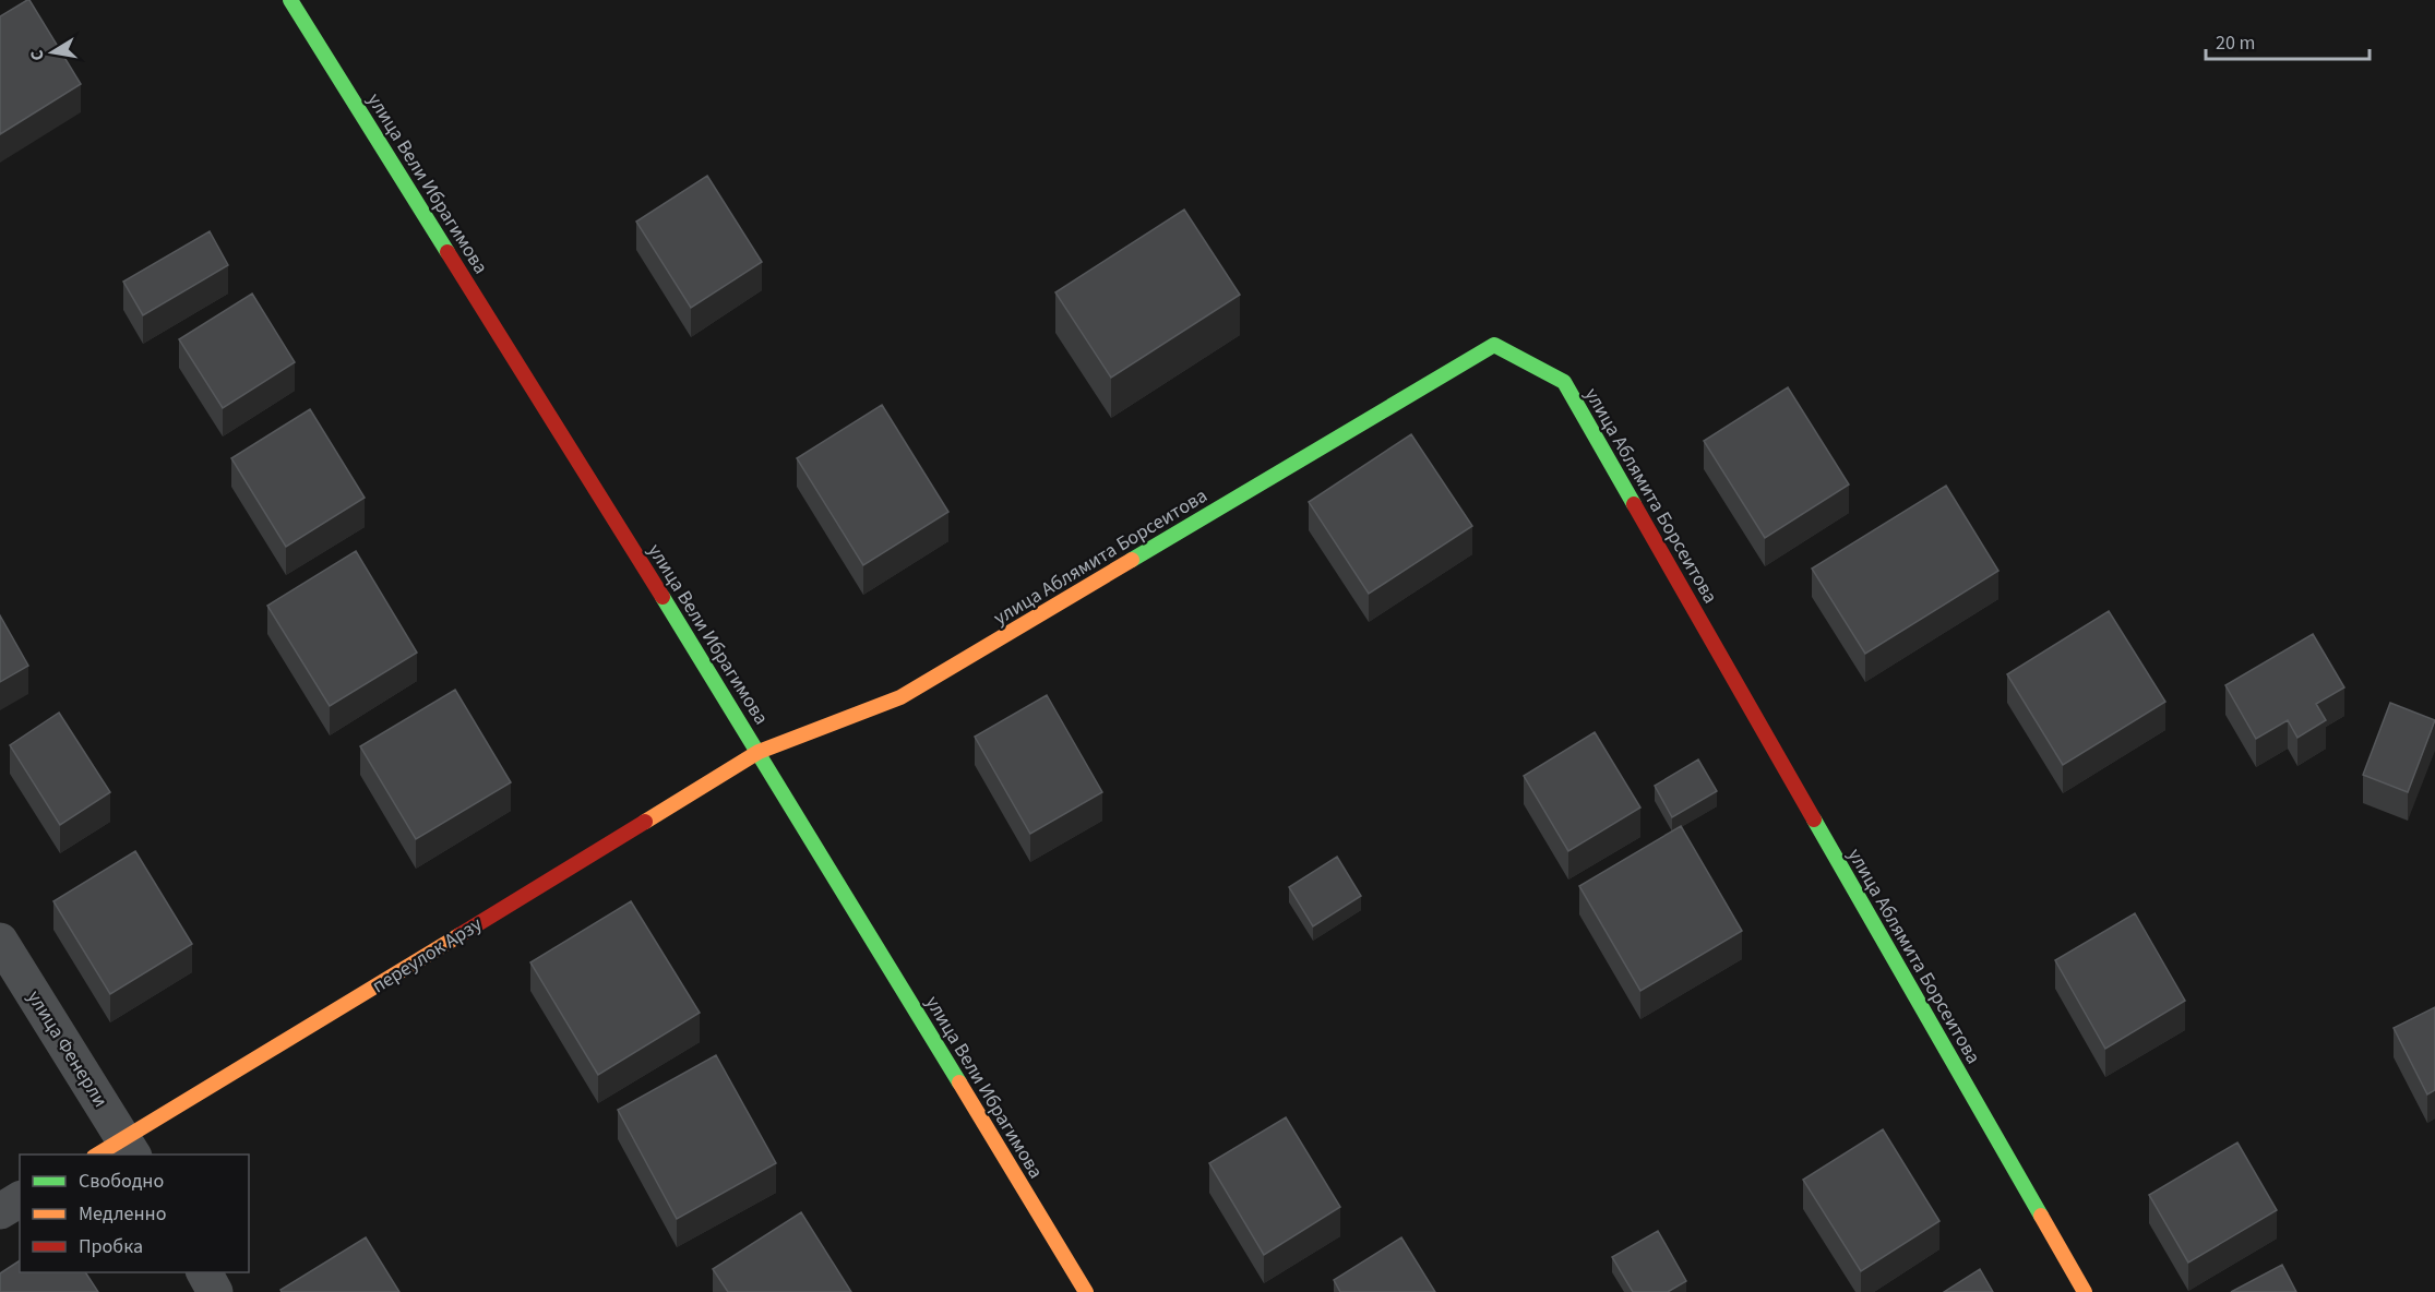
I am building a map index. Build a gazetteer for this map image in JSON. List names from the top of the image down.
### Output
{
  "streets": {
    "street": [
      "улица Вели Ибрагимова",
      "улица Аблямита Борсеитова",
      "переулок Арзу",
      "улица Фенерли"
    ]
  },
  "crossings": [
    ["улица Вели Ибрагимова", "улица Аблямита Борсеитова"],
    ["улица Вели Ибрагимова", "переулок Арзу"],
    ["улица Аблямита Борсеитова", "переулок Арзу"],
    ["переулок Арзу", "улица Фенерли"]
  ],
  "legend": ["Свободно", "Медленно", "Пробка"],
  "scale_bar": "20 m",
  "north": "left"
}
